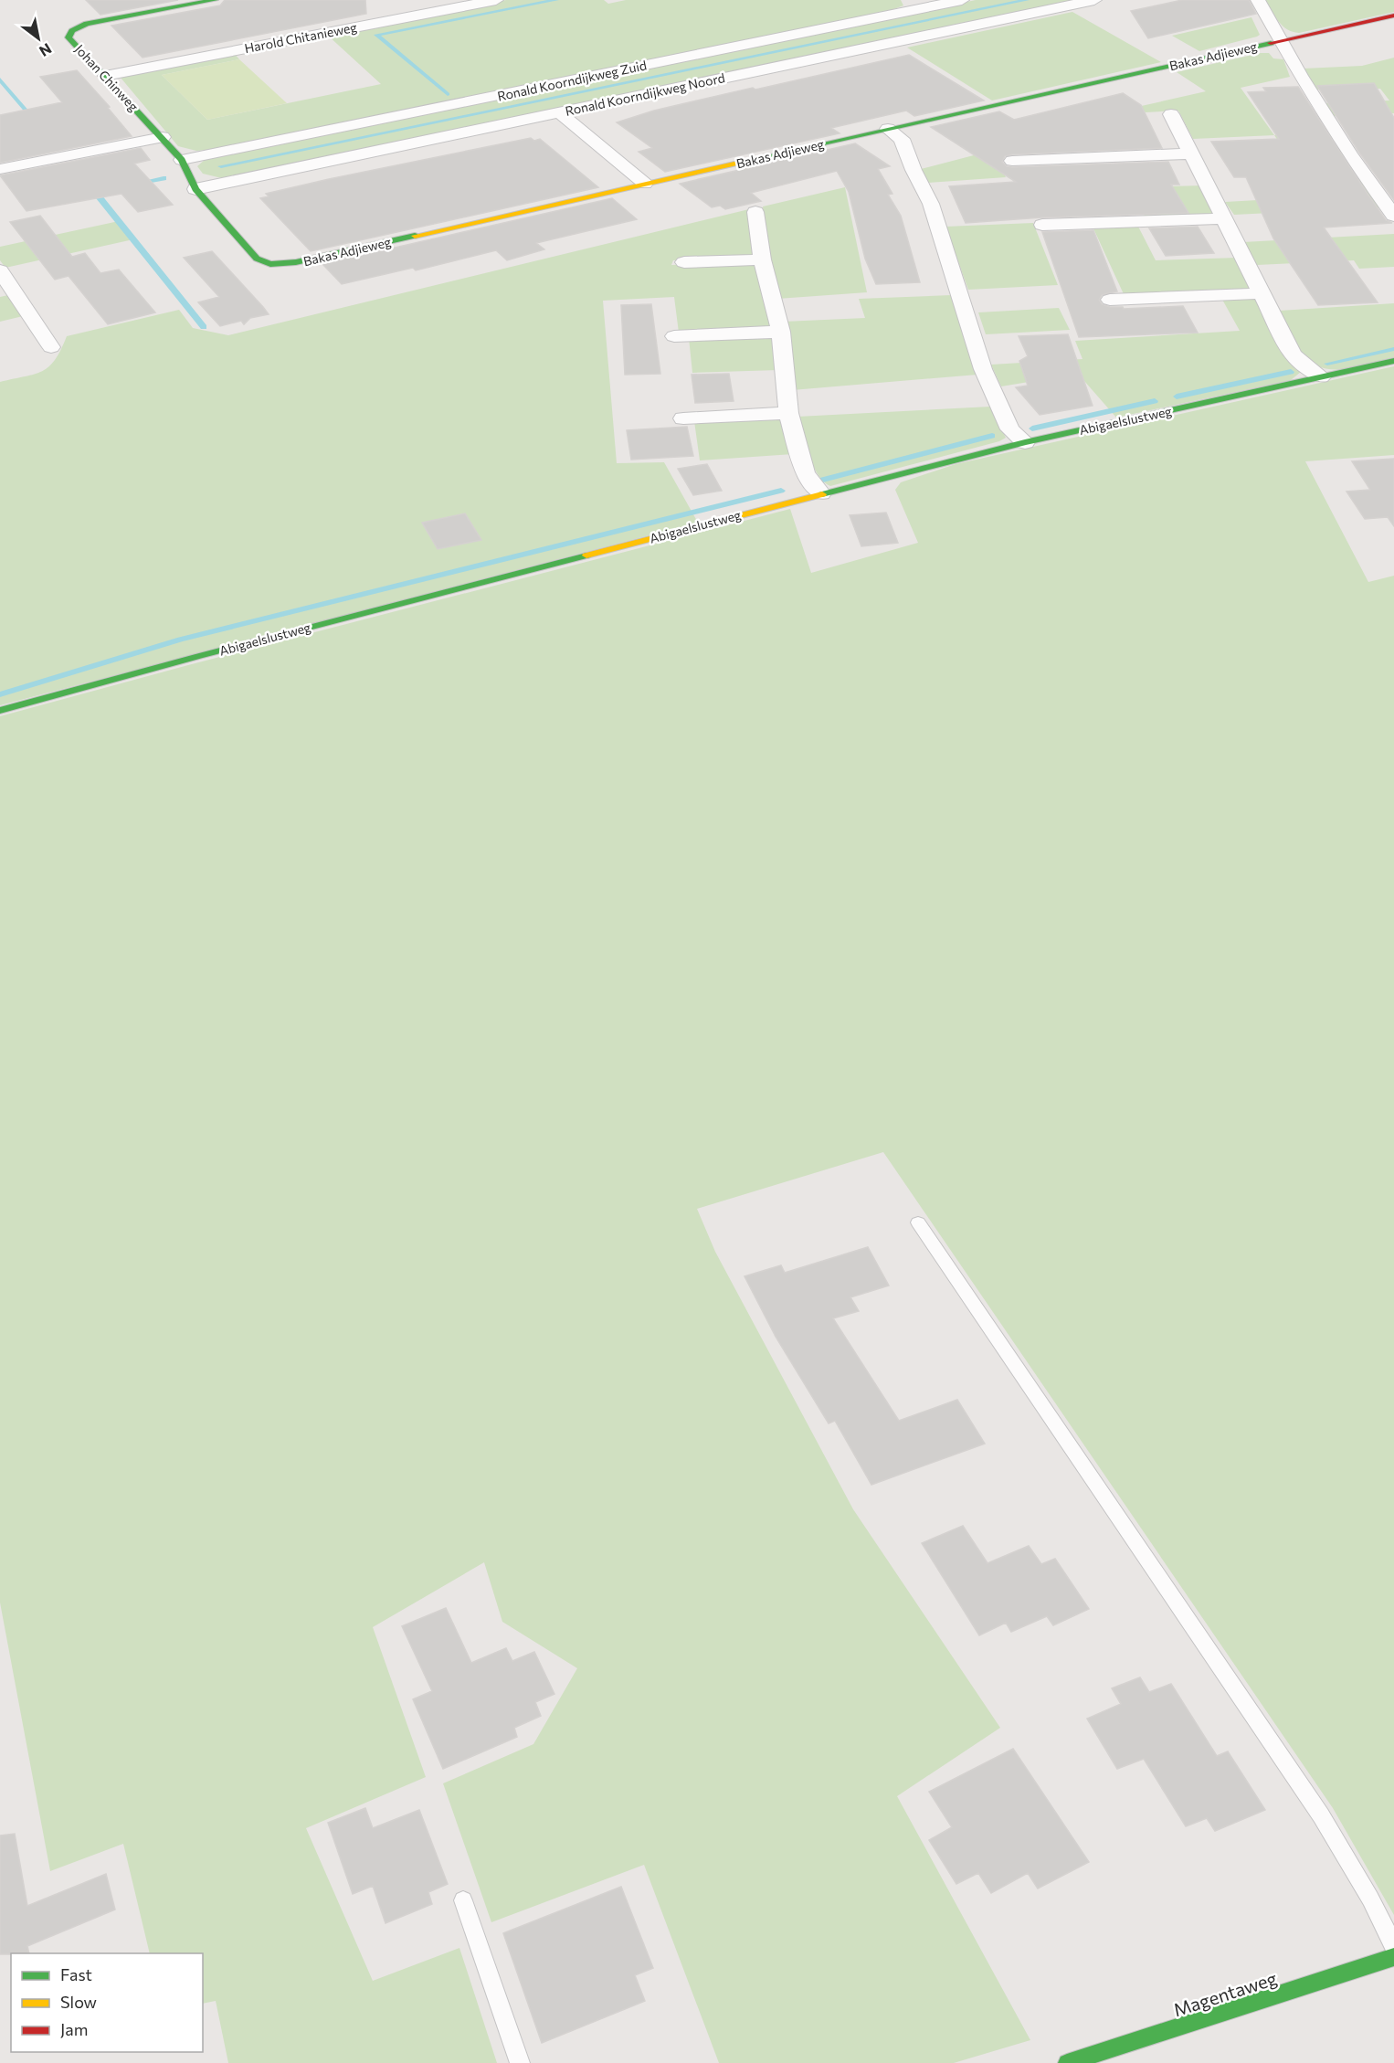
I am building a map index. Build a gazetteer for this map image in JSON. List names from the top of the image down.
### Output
{
  "streets": {
    "street": [
      "Harold Chitanieweg",
      "Bakas Adjieweg",
      "Johan Chinweg",
      "Ronald Koorndijkweg Zuid",
      "Ronald Koorndijkweg Noord",
      "Abigaelslustweg",
      "Magentaweg"
    ]
  },
  "crossings": [
    ["Harold Chitanieweg", "Johan Chinweg"],
    ["Bakas Adjieweg", "Johan Chinweg"],
    ["Bakas Adjieweg", "Ronald Koorndijkweg Zuid"],
    ["Bakas Adjieweg", "Ronald Koorndijkweg Noord"],
    ["Johan Chinweg", "Ronald Koorndijkweg Zuid"]
  ],
  "legend": ["Fast", "Slow", "Jam"],
  "north": "bottom right"
}
